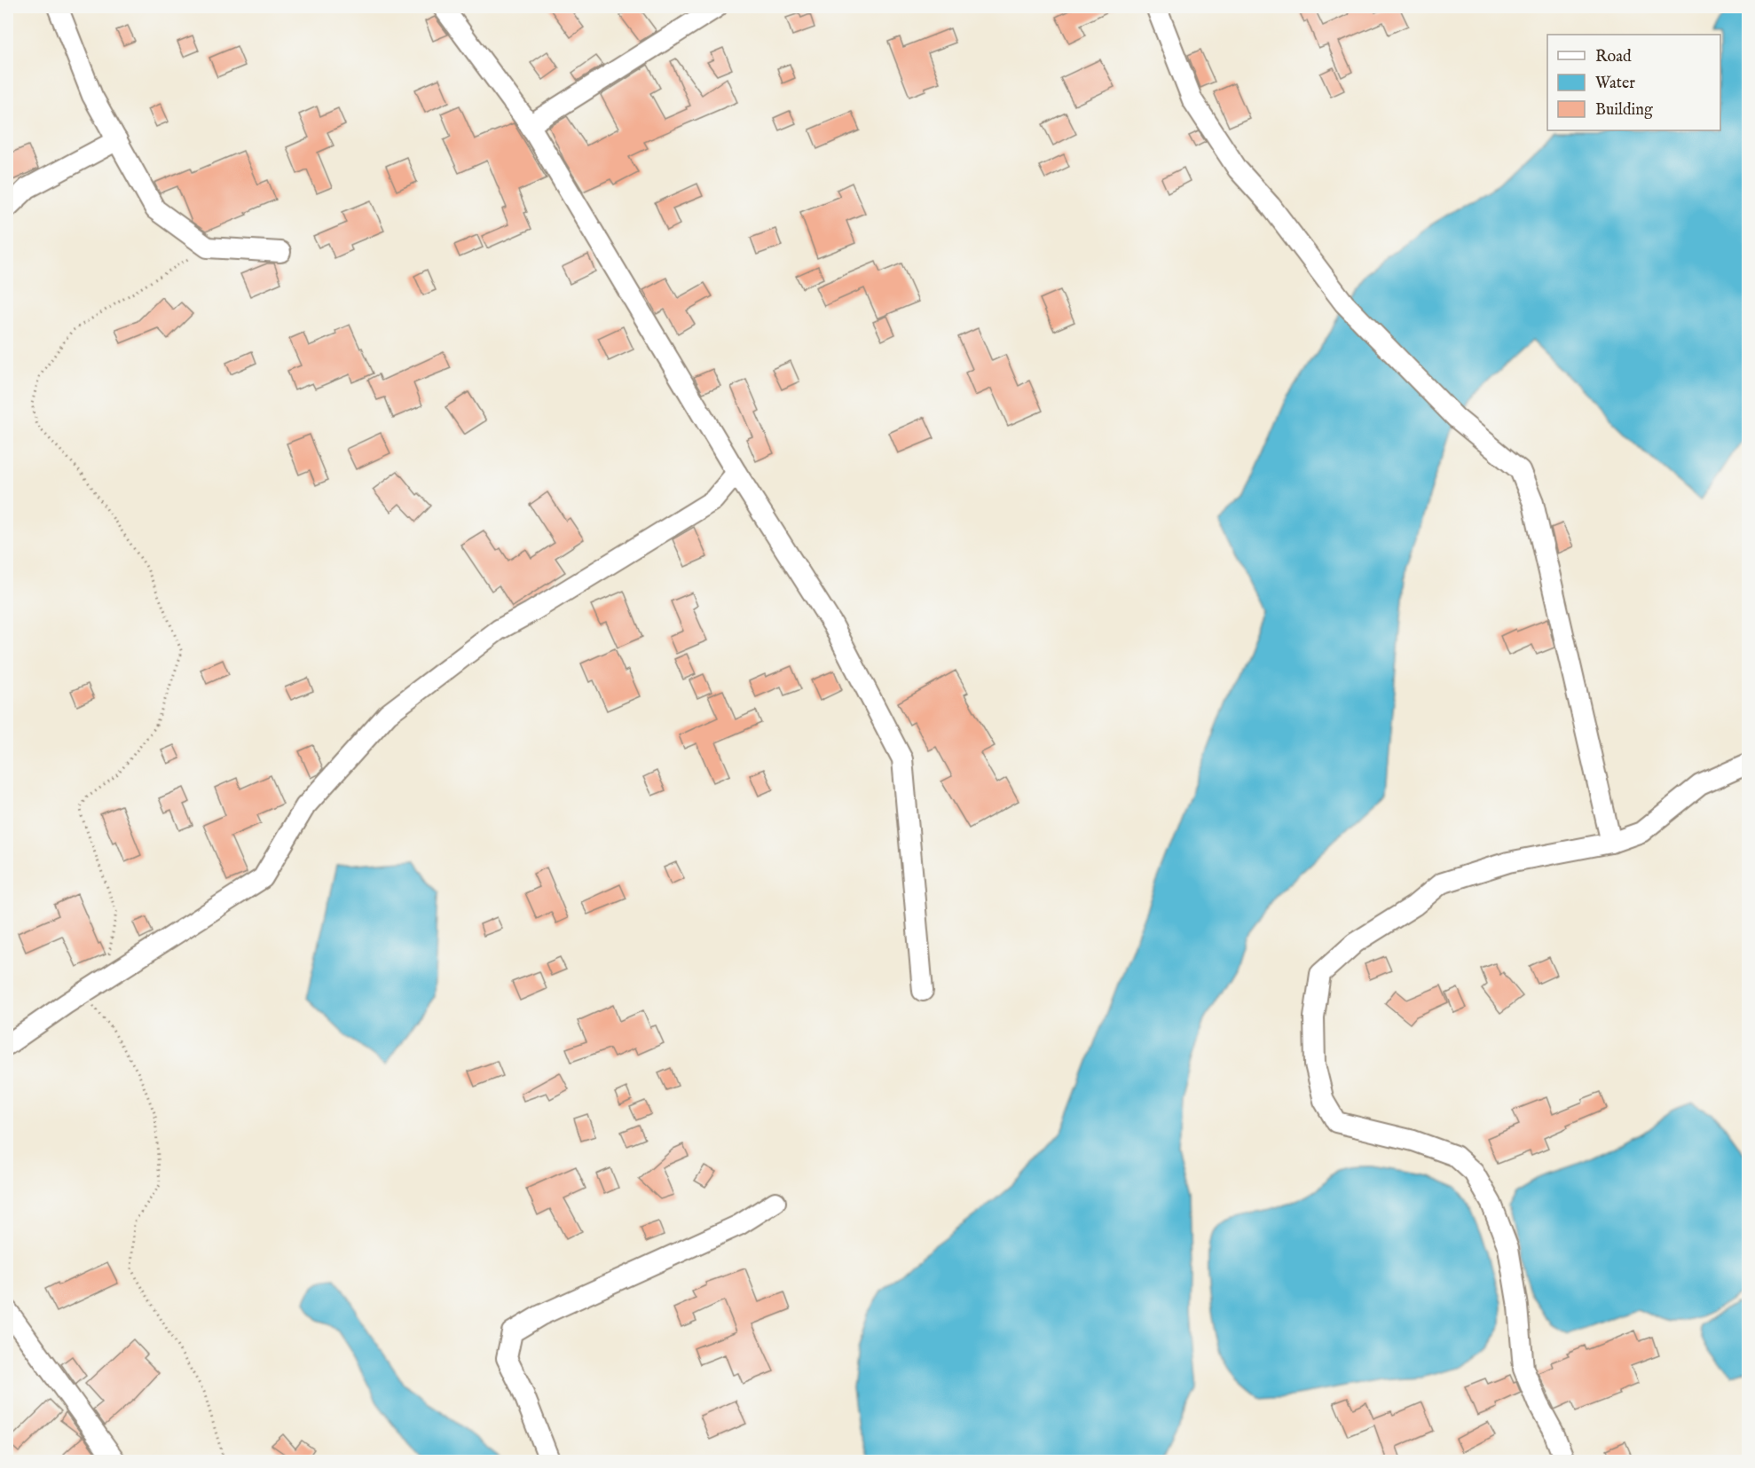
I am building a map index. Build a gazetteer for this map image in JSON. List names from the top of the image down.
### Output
{
  "legend": ["Road", "Water", "Building"]
}
